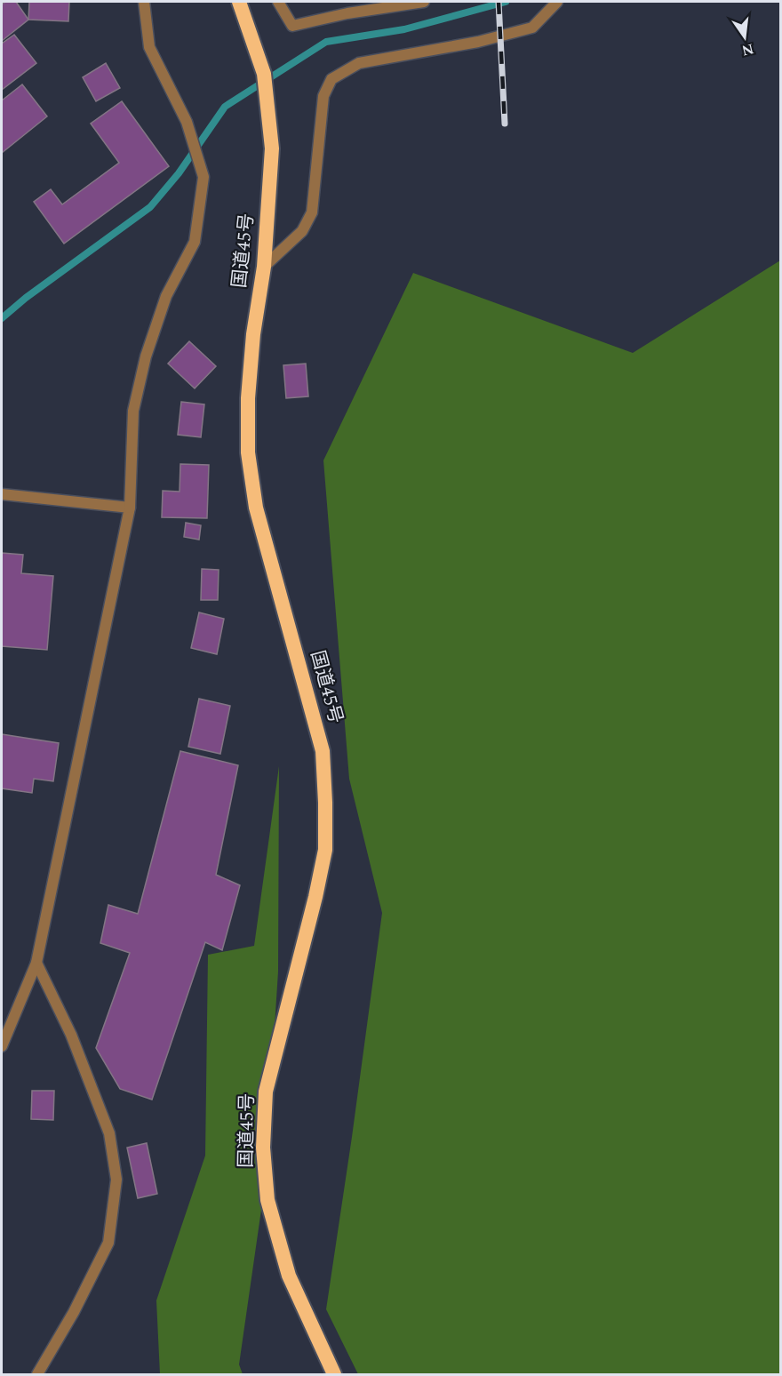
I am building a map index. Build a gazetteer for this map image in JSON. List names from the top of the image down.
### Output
{
  "streets": {
    "highway": ["国道45号"]
  },
  "north": "bottom"
}
